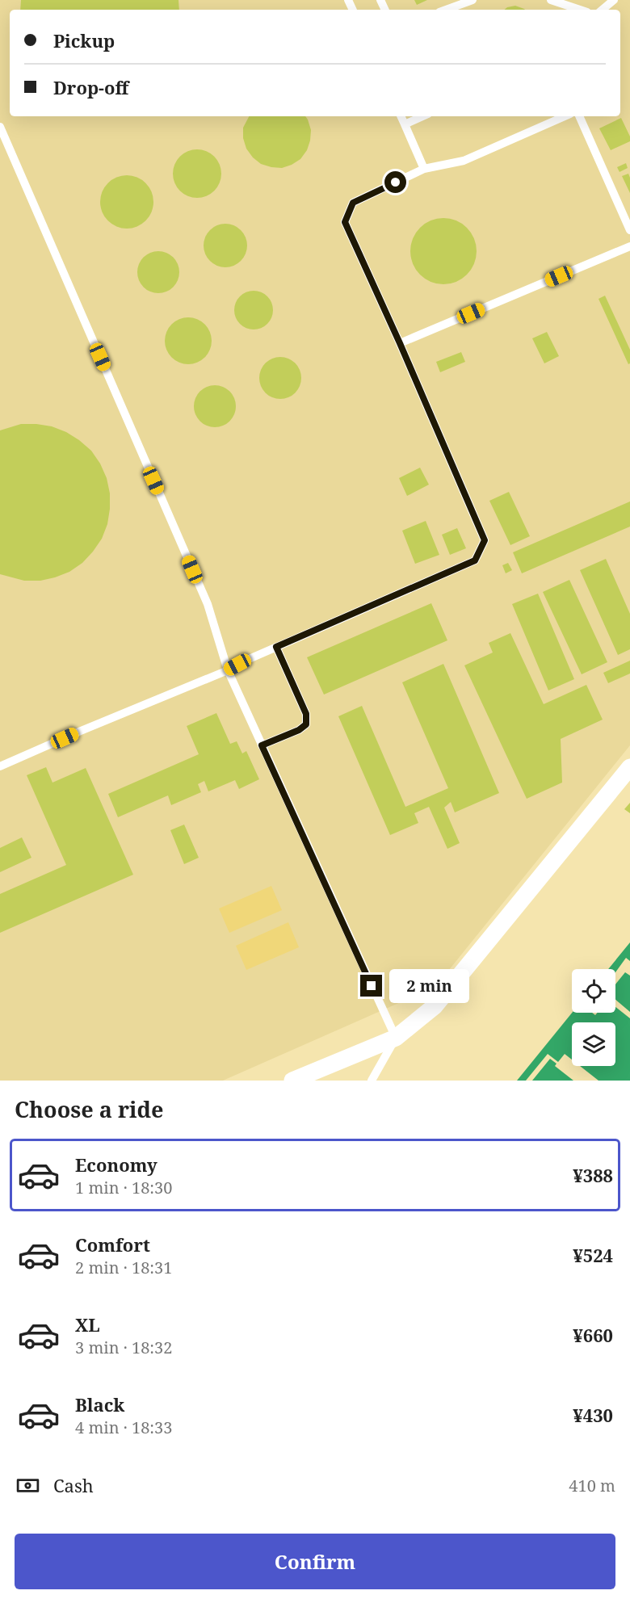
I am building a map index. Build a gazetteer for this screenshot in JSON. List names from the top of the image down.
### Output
{
  "page": {
    "banner": ["Pickup", "Drop-off"],
    "bubble": "2 min",
    "heading": "Choose a ride",
    "list": [
      {
        "name": "Economy",
        "note": "1 min · 18:30",
        "value": "¥388"
      },
      {
        "name": "Comfort",
        "note": "2 min · 18:31",
        "value": "¥524"
      },
      {
        "name": "XL",
        "note": "3 min · 18:32",
        "value": "¥660"
      },
      {
        "name": "Black",
        "note": "4 min · 18:33",
        "value": "¥430"
      }
    ],
    "pay": ["Cash", "410 m"],
    "buttons": "Confirm"
  }
}
